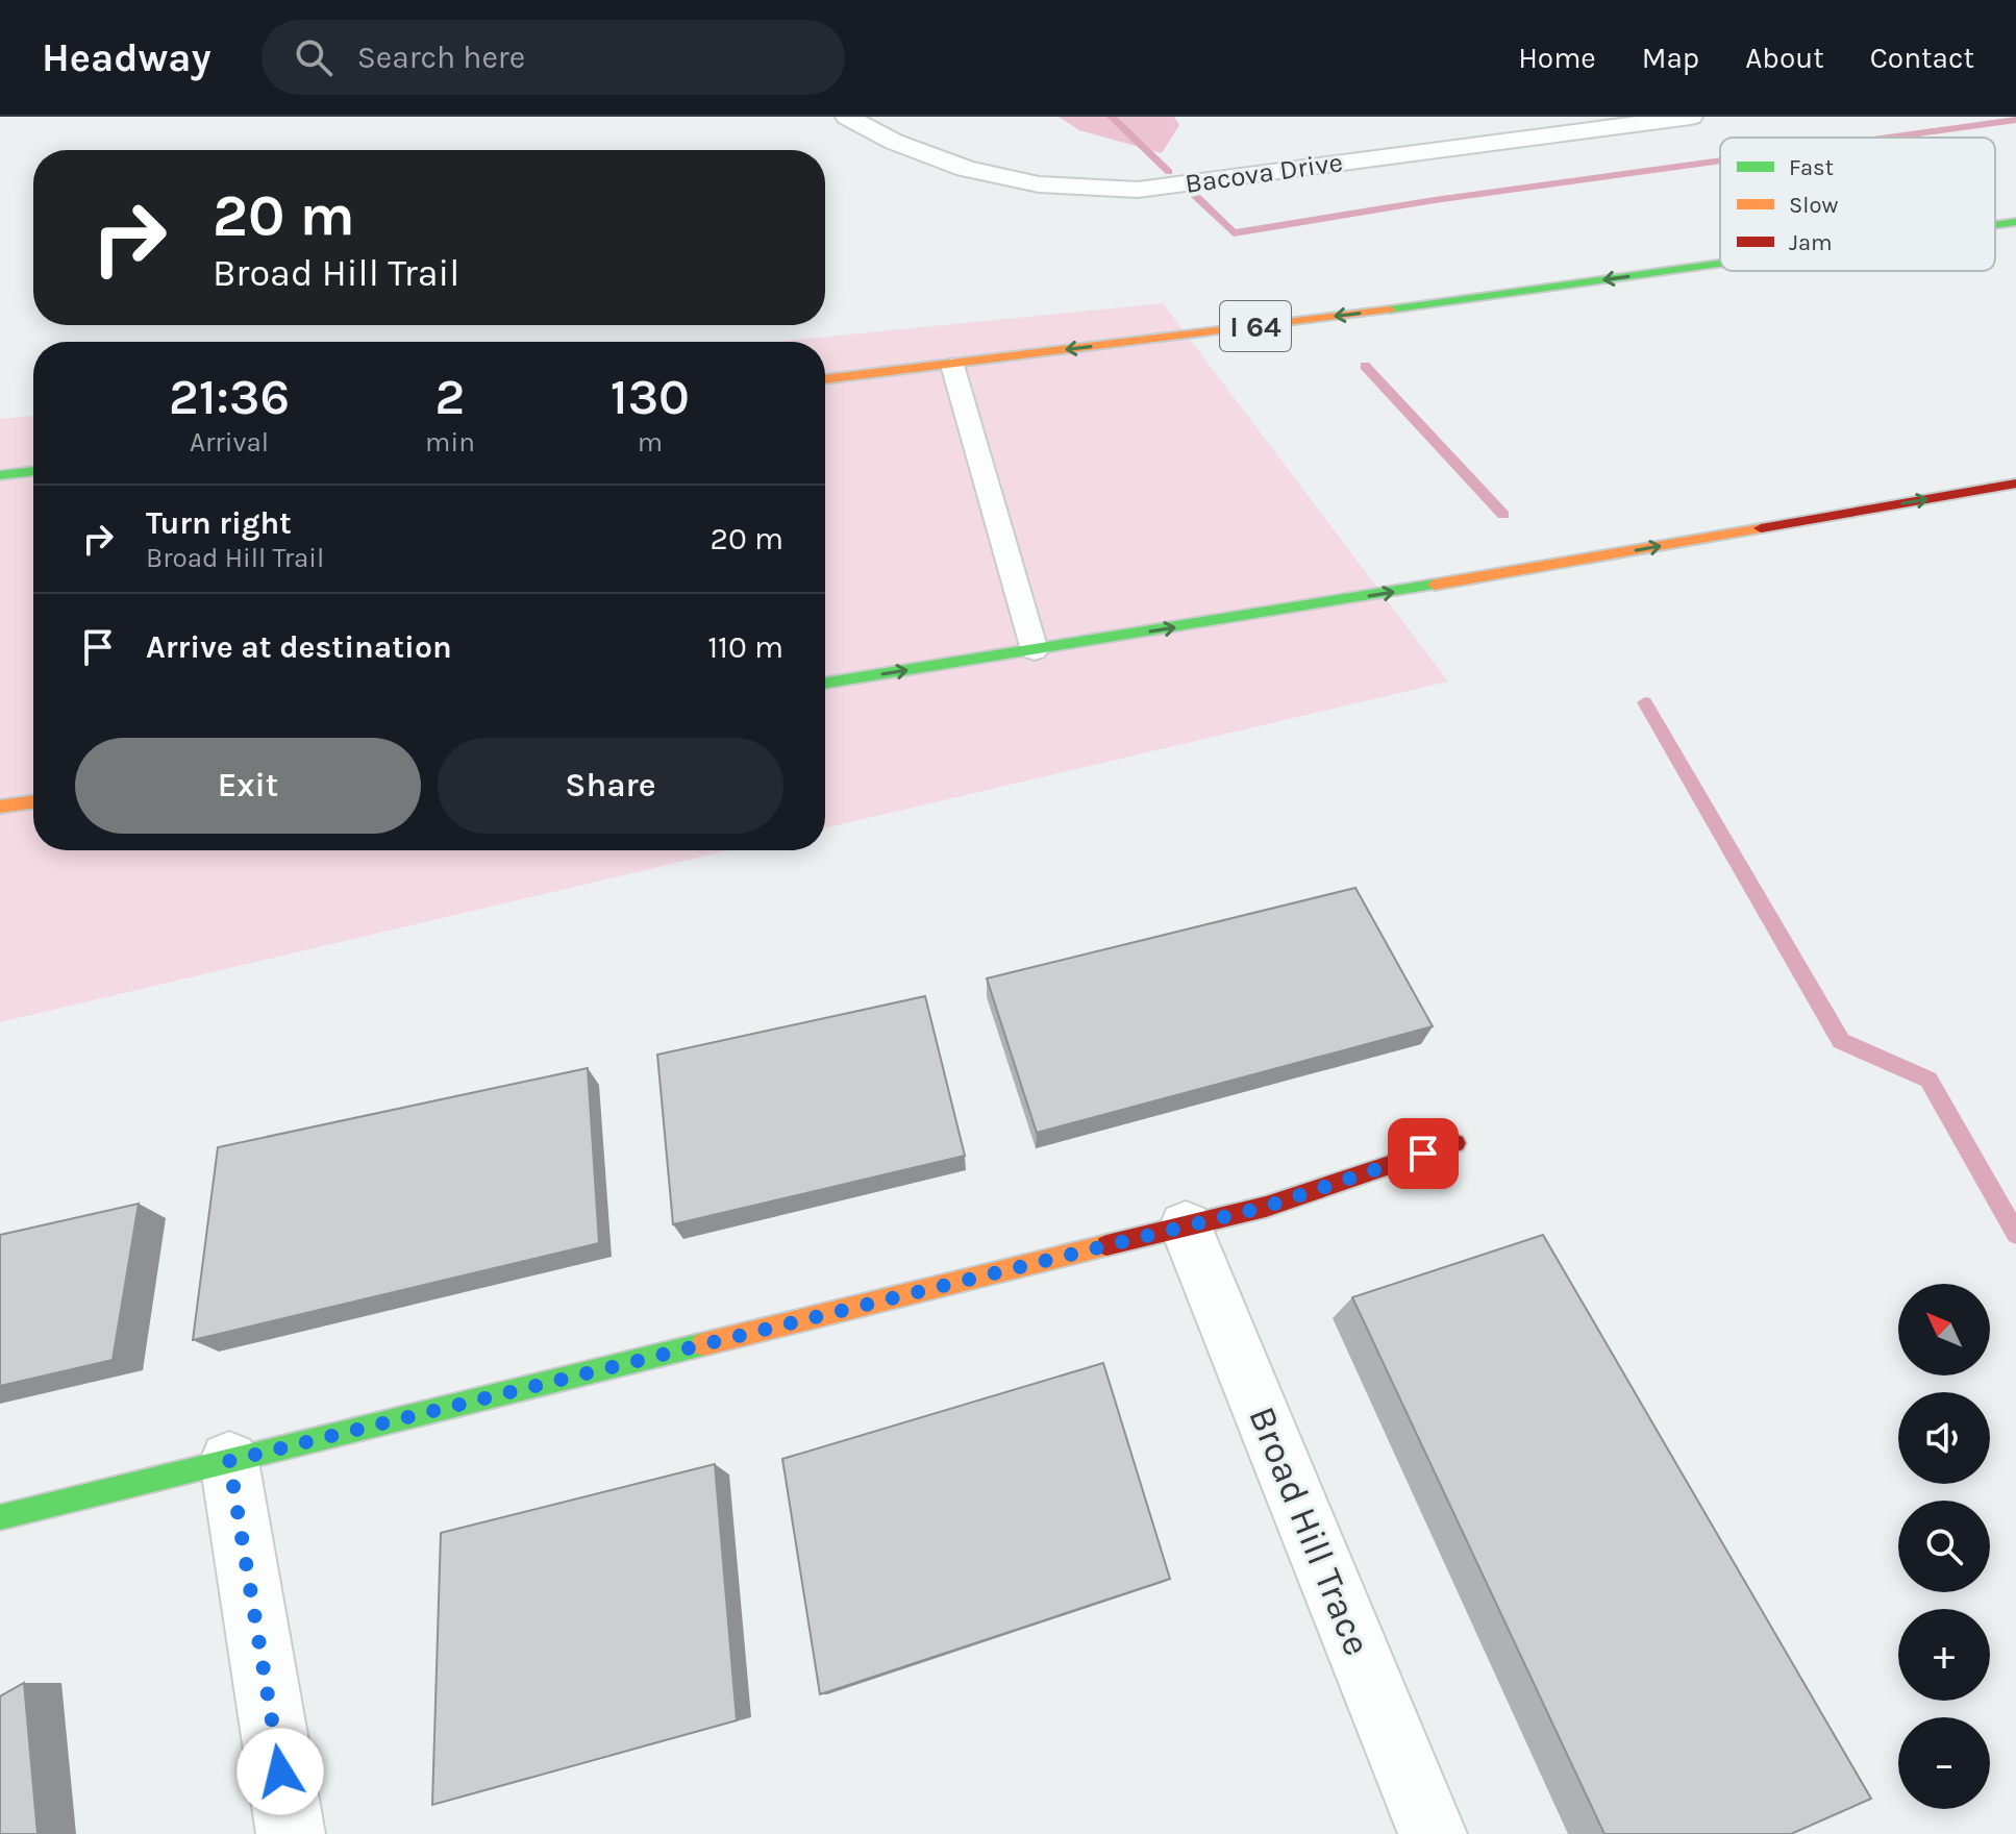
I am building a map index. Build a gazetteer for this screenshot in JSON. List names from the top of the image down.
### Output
{
  "streets": {
    "main road": ["I 64"],
    "street": ["Bacova Drive", "Broad Hill Trace"]
  },
  "legend": ["Fast", "Slow", "Jam"],
  "north": "top left",
  "page": {
    "header": "Headway",
    "search": "Search here",
    "nav": [
      "Home",
      "Map",
      "About",
      "Contact"
    ],
    "turn": ["20 m", "Broad Hill Trail"],
    "eta": [
      "21:36",
      "Arrival",
      "2",
      "min",
      "130",
      "m"
    ],
    "list": [
      {
        "name": "Turn right",
        "note": "Broad Hill Trail",
        "value": "20 m"
      },
      {
        "name": "Arrive at destination",
        "value": "110 m"
      }
    ],
    "buttons": ["Exit", "Share"],
    "map_buttons": ["+", "−"]
  }
}
